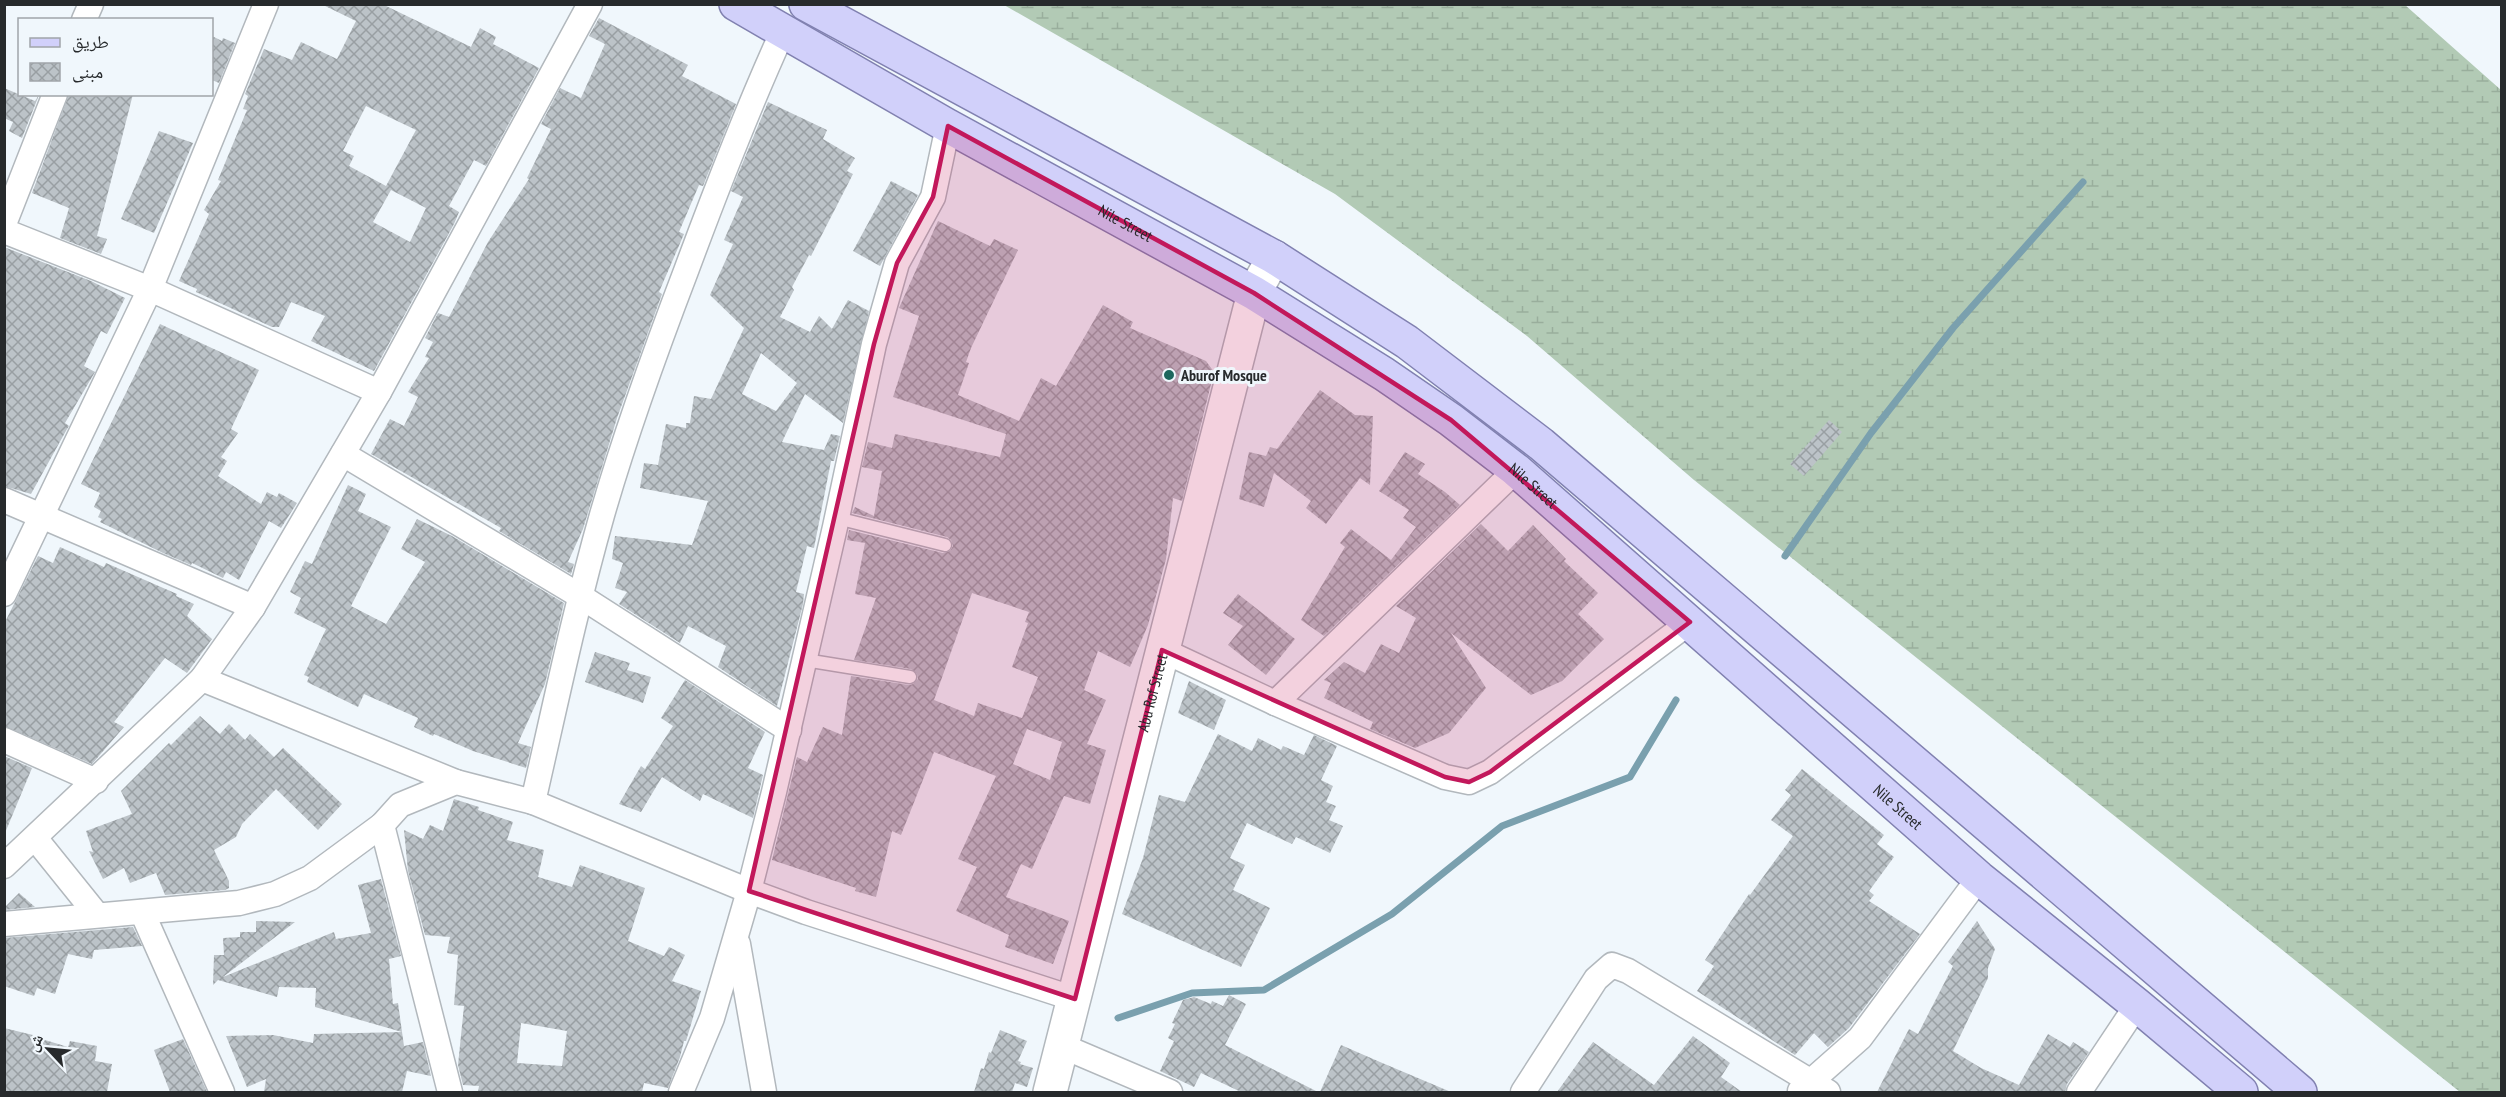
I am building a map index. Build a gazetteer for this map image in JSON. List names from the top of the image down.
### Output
{
  "streets": {
    "main road": ["Nile Street"],
    "street": ["Abu Rof Street"]
  },
  "crossings": [
    ["Nile Street", "Abu Rof Street"]
  ],
  "places": ["Aburof Mosque"],
  "legend": ["طريق", "مبنى"],
  "north": "top left"
}
